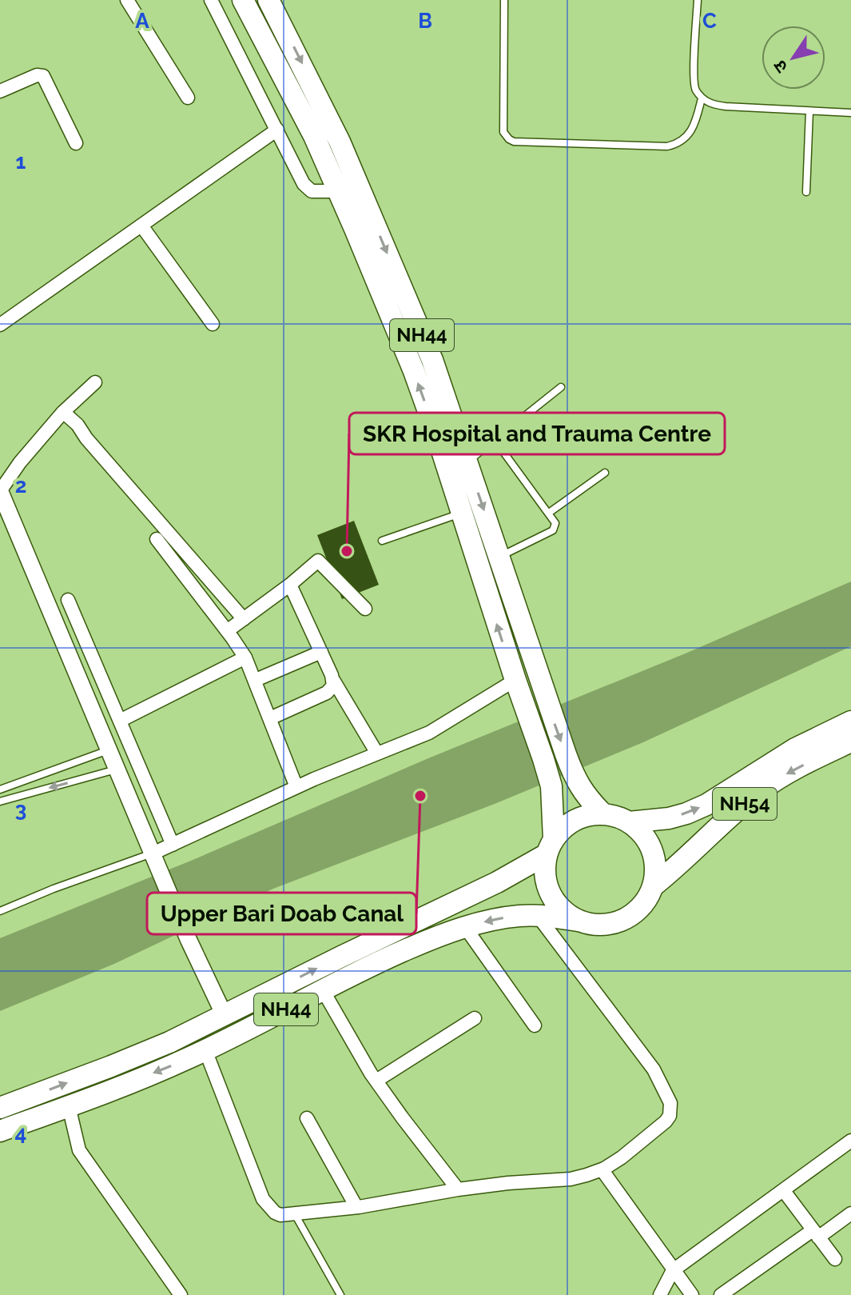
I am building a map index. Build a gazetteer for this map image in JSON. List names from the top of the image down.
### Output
{
  "streets": {
    "highway": ["NH44", "NH54"]
  },
  "crossings": [
    ["NH44", "NH54"]
  ],
  "places": ["SKR Hospital and Trauma Centre", "Upper Bari Doab Canal"],
  "north": "bottom left",
  "grid": {
    "columns": ["A", "B", "C"],
    "rows": [
      "1",
      "2",
      "3",
      "4"
    ]
  }
}
